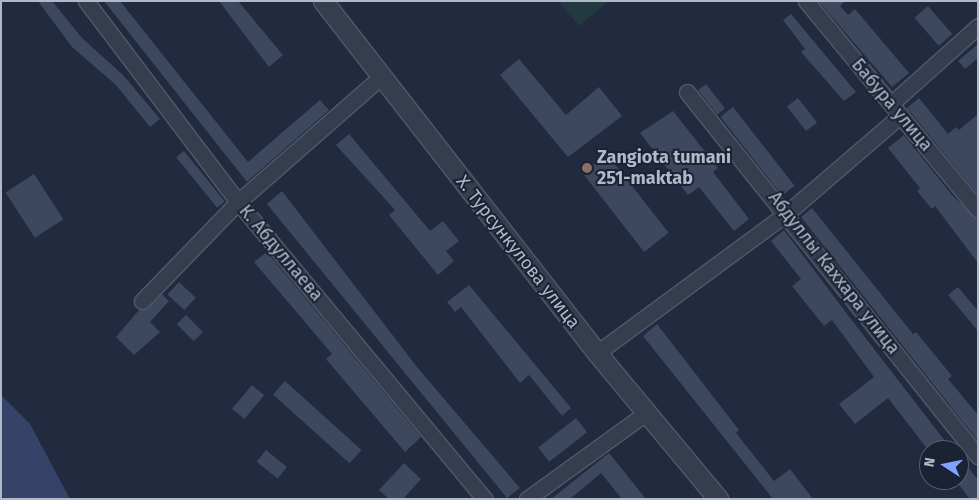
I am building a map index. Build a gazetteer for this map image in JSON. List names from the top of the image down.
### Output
{
  "streets": {
    "street": [
      "Бабура улица",
      "Х. Турсункулова улица",
      "К. Абдуллаева",
      "Абдуллы Каххара улица"
    ]
  },
  "places": ["Zangiota tumani 251-maktab"],
  "north": "left"
}
